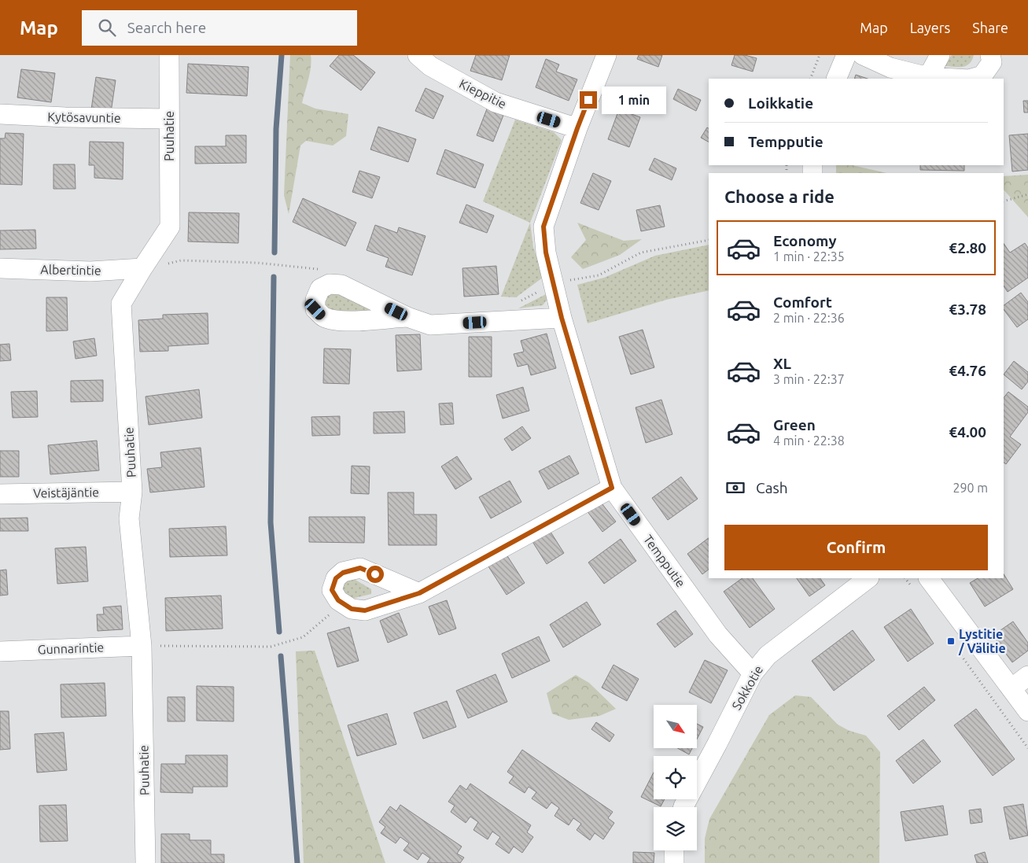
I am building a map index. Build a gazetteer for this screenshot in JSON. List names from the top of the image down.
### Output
{
  "streets": {
    "street": [
      "Kieppitie",
      "Kytösavuntie",
      "Puuhatie",
      "Albertintie",
      "Veistäjäntie",
      "Tempputie",
      "Gunnarintie",
      "Sokkotie"
    ]
  },
  "crossings": [
    ["Kieppitie", "Tempputie"],
    ["Kytösavuntie", "Puuhatie"],
    ["Puuhatie", "Albertintie"],
    ["Puuhatie", "Veistäjäntie"],
    ["Puuhatie", "Gunnarintie"],
    ["Tempputie", "Sokkotie"]
  ],
  "places": {
    "transit": ["Lystitie / Välitie"]
  },
  "north": "bottom right",
  "page": {
    "header": "Map",
    "search": "Search here",
    "nav": ["Map", "Layers", "Share"],
    "banner": ["Loikkatie", "Tempputie"],
    "bubble": "1 min",
    "heading": "Choose a ride",
    "list": [
      {
        "name": "Economy",
        "note": "1 min · 22:35",
        "value": "€2.80"
      },
      {
        "name": "Comfort",
        "note": "2 min · 22:36",
        "value": "€3.78"
      },
      {
        "name": "XL",
        "note": "3 min · 22:37",
        "value": "€4.76"
      },
      {
        "name": "Green",
        "note": "4 min · 22:38",
        "value": "€4.00"
      }
    ],
    "pay": ["Cash", "290 m"],
    "buttons": "Confirm"
  }
}
